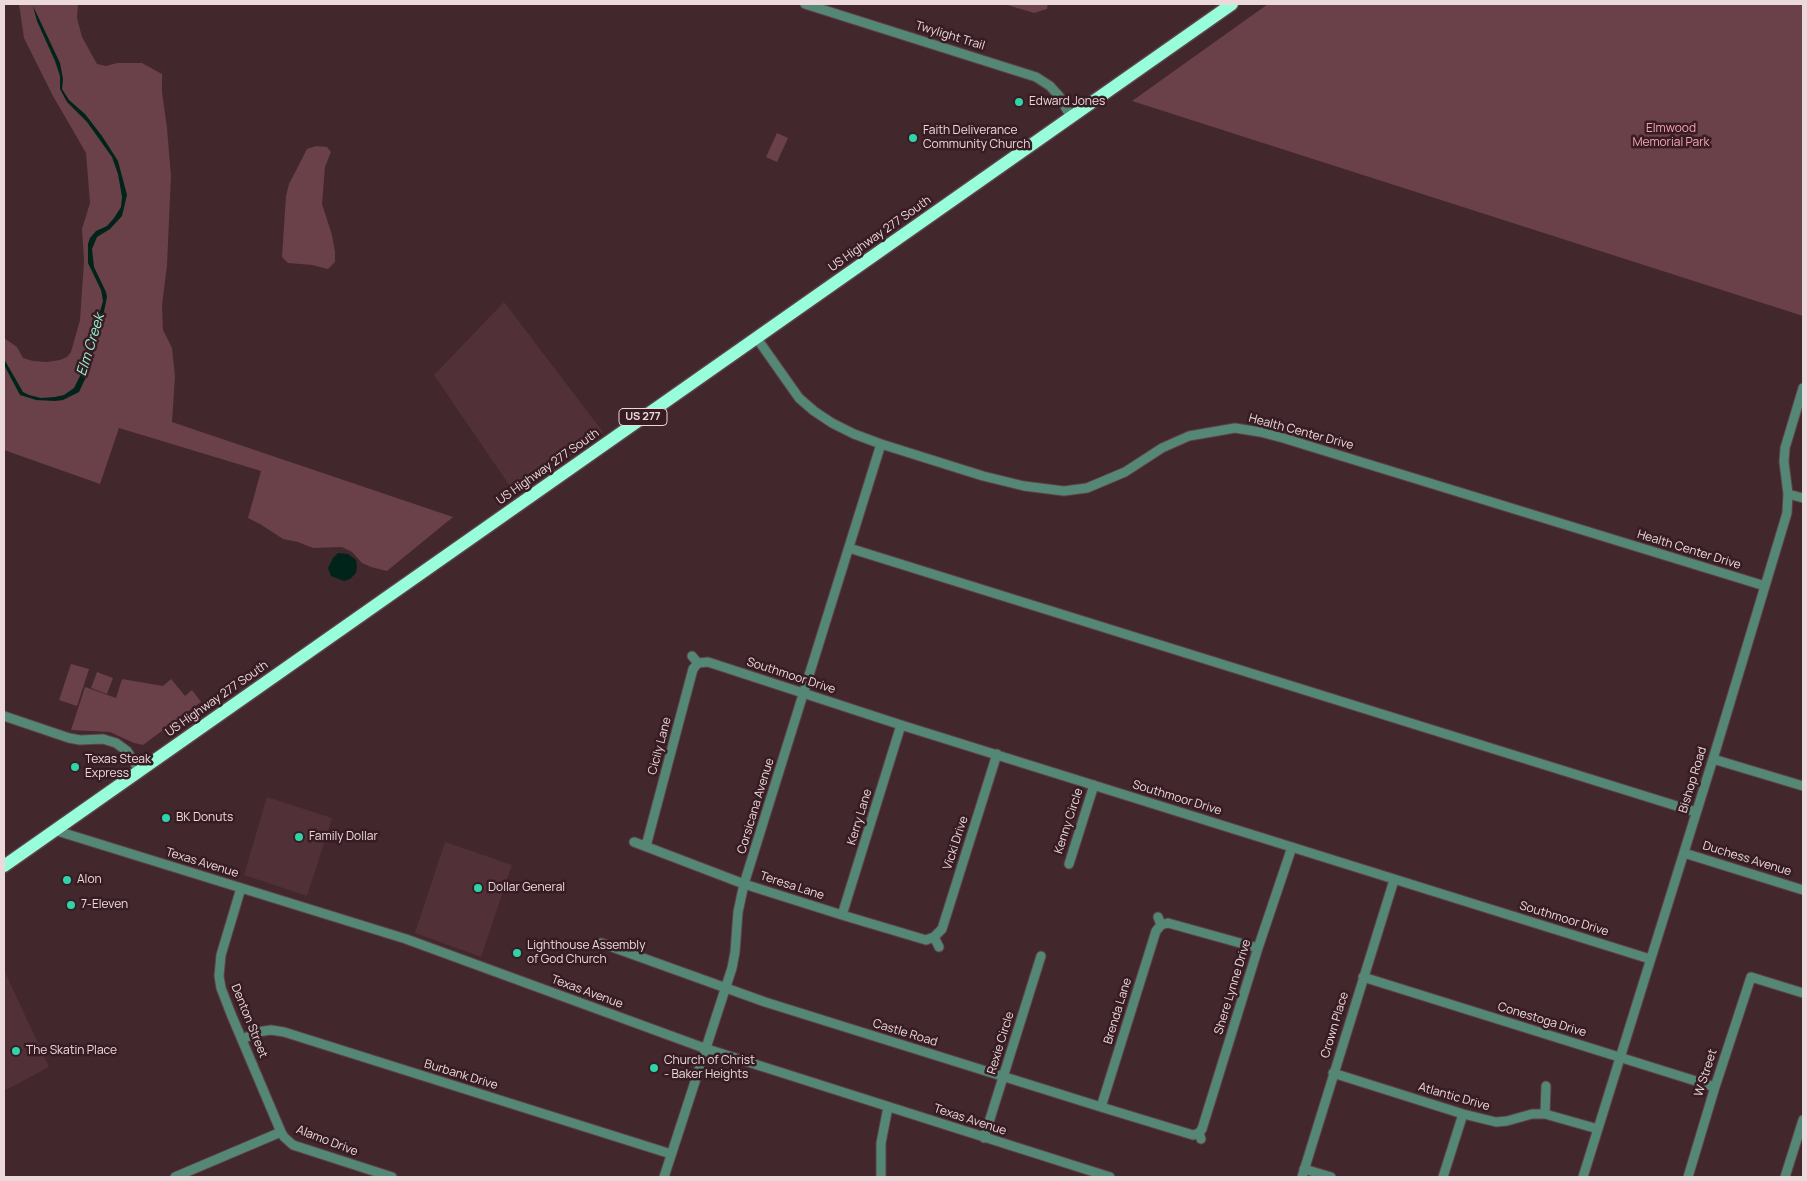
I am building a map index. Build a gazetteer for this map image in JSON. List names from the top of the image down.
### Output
{
  "streets": {
    "highway": ["US Highway 277 South", "US 277"],
    "street": [
      "Twylight Trail",
      "Health Center Drive",
      "Southmoor Drive",
      "Cicily Lane",
      "Bishop Road",
      "Corsicana Avenue",
      "Kerry Lane",
      "Kenny Circle",
      "Vicki Drive",
      "Duchess Avenue",
      "Texas Avenue",
      "Teresa Lane",
      "Shere Lynne Drive",
      "Brenda Lane",
      "Conestoga Drive",
      "Denton Street",
      "Crown Place",
      "Castle Road",
      "Rexie Circle",
      "W Street",
      "Burbank Drive",
      "Atlantic Drive",
      "Alamo Drive"
    ]
  },
  "crossings": [
    ["Twylight Trail", "US Highway 277 South"],
    ["US Highway 277 South", "Health Center Drive"],
    ["US Highway 277 South", "Texas Avenue"],
    ["Health Center Drive", "Bishop Road"],
    ["Health Center Drive", "Corsicana Avenue"],
    ["Southmoor Drive", "Cicily Lane"],
    ["Southmoor Drive", "Bishop Road"],
    ["Southmoor Drive", "Corsicana Avenue"],
    ["Southmoor Drive", "Kerry Lane"],
    ["Southmoor Drive", "Kenny Circle"],
    ["Southmoor Drive", "Vicki Drive"],
    ["Southmoor Drive", "Shere Lynne Drive"],
    ["Southmoor Drive", "Crown Place"],
    ["Cicily Lane", "Teresa Lane"],
    ["Bishop Road", "Duchess Avenue"],
    ["Bishop Road", "Conestoga Drive"],
    ["Bishop Road", "Atlantic Drive"],
    ["Corsicana Avenue", "Texas Avenue"],
    ["Corsicana Avenue", "Teresa Lane"],
    ["Corsicana Avenue", "Castle Road"],
    ["Corsicana Avenue", "Burbank Drive"],
    ["Kerry Lane", "Teresa Lane"],
    ["Vicki Drive", "Teresa Lane"],
    ["Texas Avenue", "Denton Street"],
    ["Texas Avenue", "Rexie Circle"],
    ["Shere Lynne Drive", "Brenda Lane"],
    ["Shere Lynne Drive", "Castle Road"],
    ["Brenda Lane", "Castle Road"],
    ["Conestoga Drive", "Crown Place"],
    ["Conestoga Drive", "W Street"],
    ["Denton Street", "Burbank Drive"],
    ["Denton Street", "Alamo Drive"],
    ["Crown Place", "Atlantic Drive"],
    ["Castle Road", "Rexie Circle"]
  ],
  "water": ["Elm Creek"],
  "parks": ["Elmwood Memorial Park"],
  "places": [
    "Edward Jones",
    "Faith Deliverance Community Church",
    "Texas Steak Express",
    "BK Donuts",
    "Family Dollar",
    "Alon",
    "Dollar General",
    "7-Eleven",
    "Lighthouse Assembly of God Church",
    "The Skatin Place",
    "Church of Christ - Baker Heights"
  ]
}
